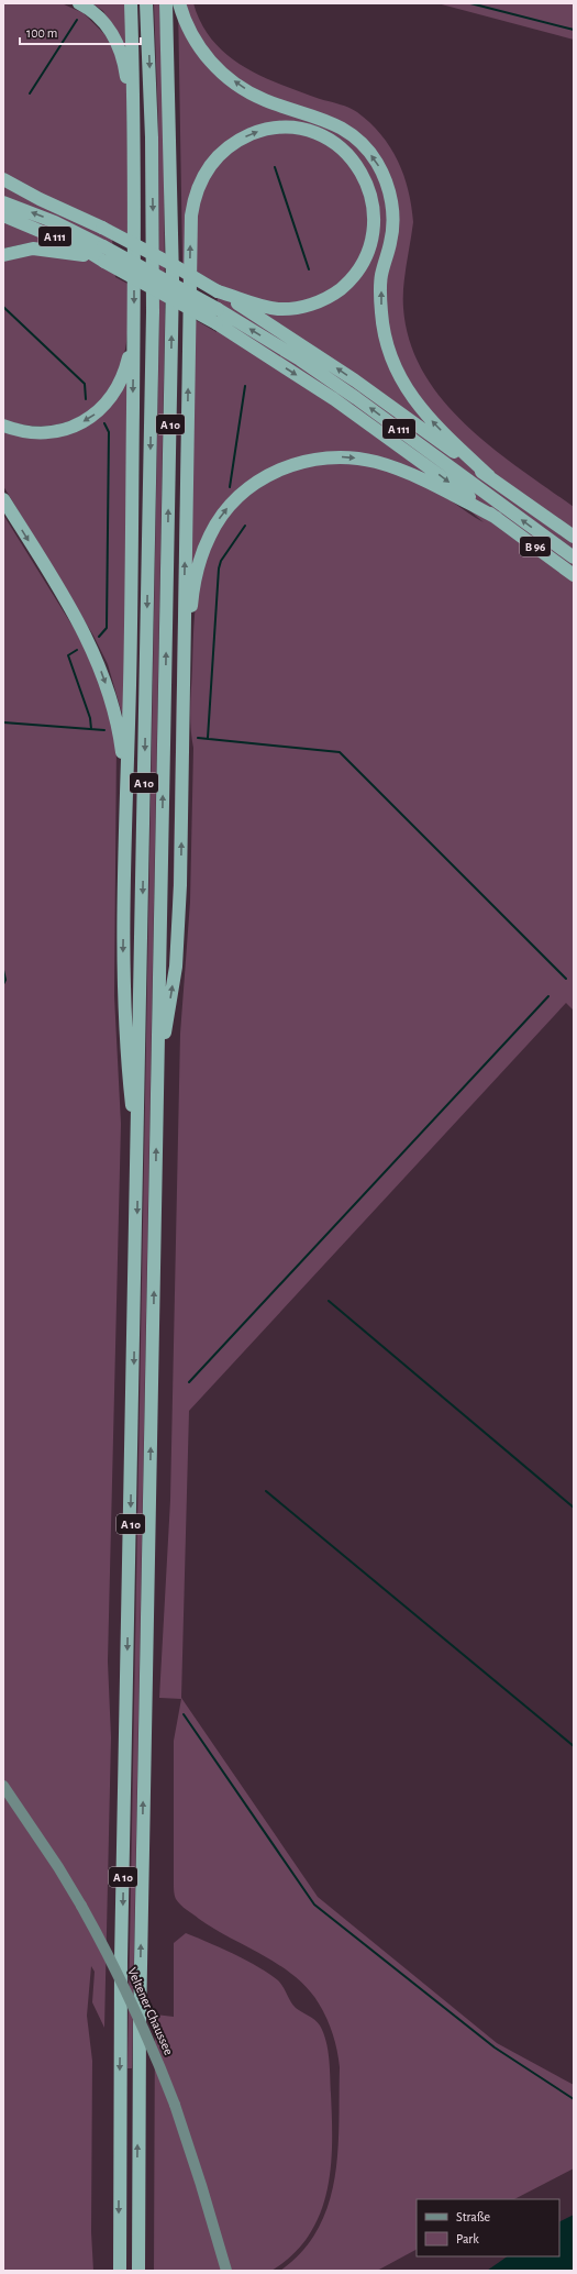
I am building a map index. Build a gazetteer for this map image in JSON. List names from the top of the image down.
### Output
{
  "streets": {
    "highway": ["A 111", "A 10", "B 96"],
    "main road": ["Veltener Chaussee"]
  },
  "crossings": [
    ["A 111", "B 96"]
  ],
  "legend": ["Straße", "Park"],
  "scale_bar": "100 m"
}
